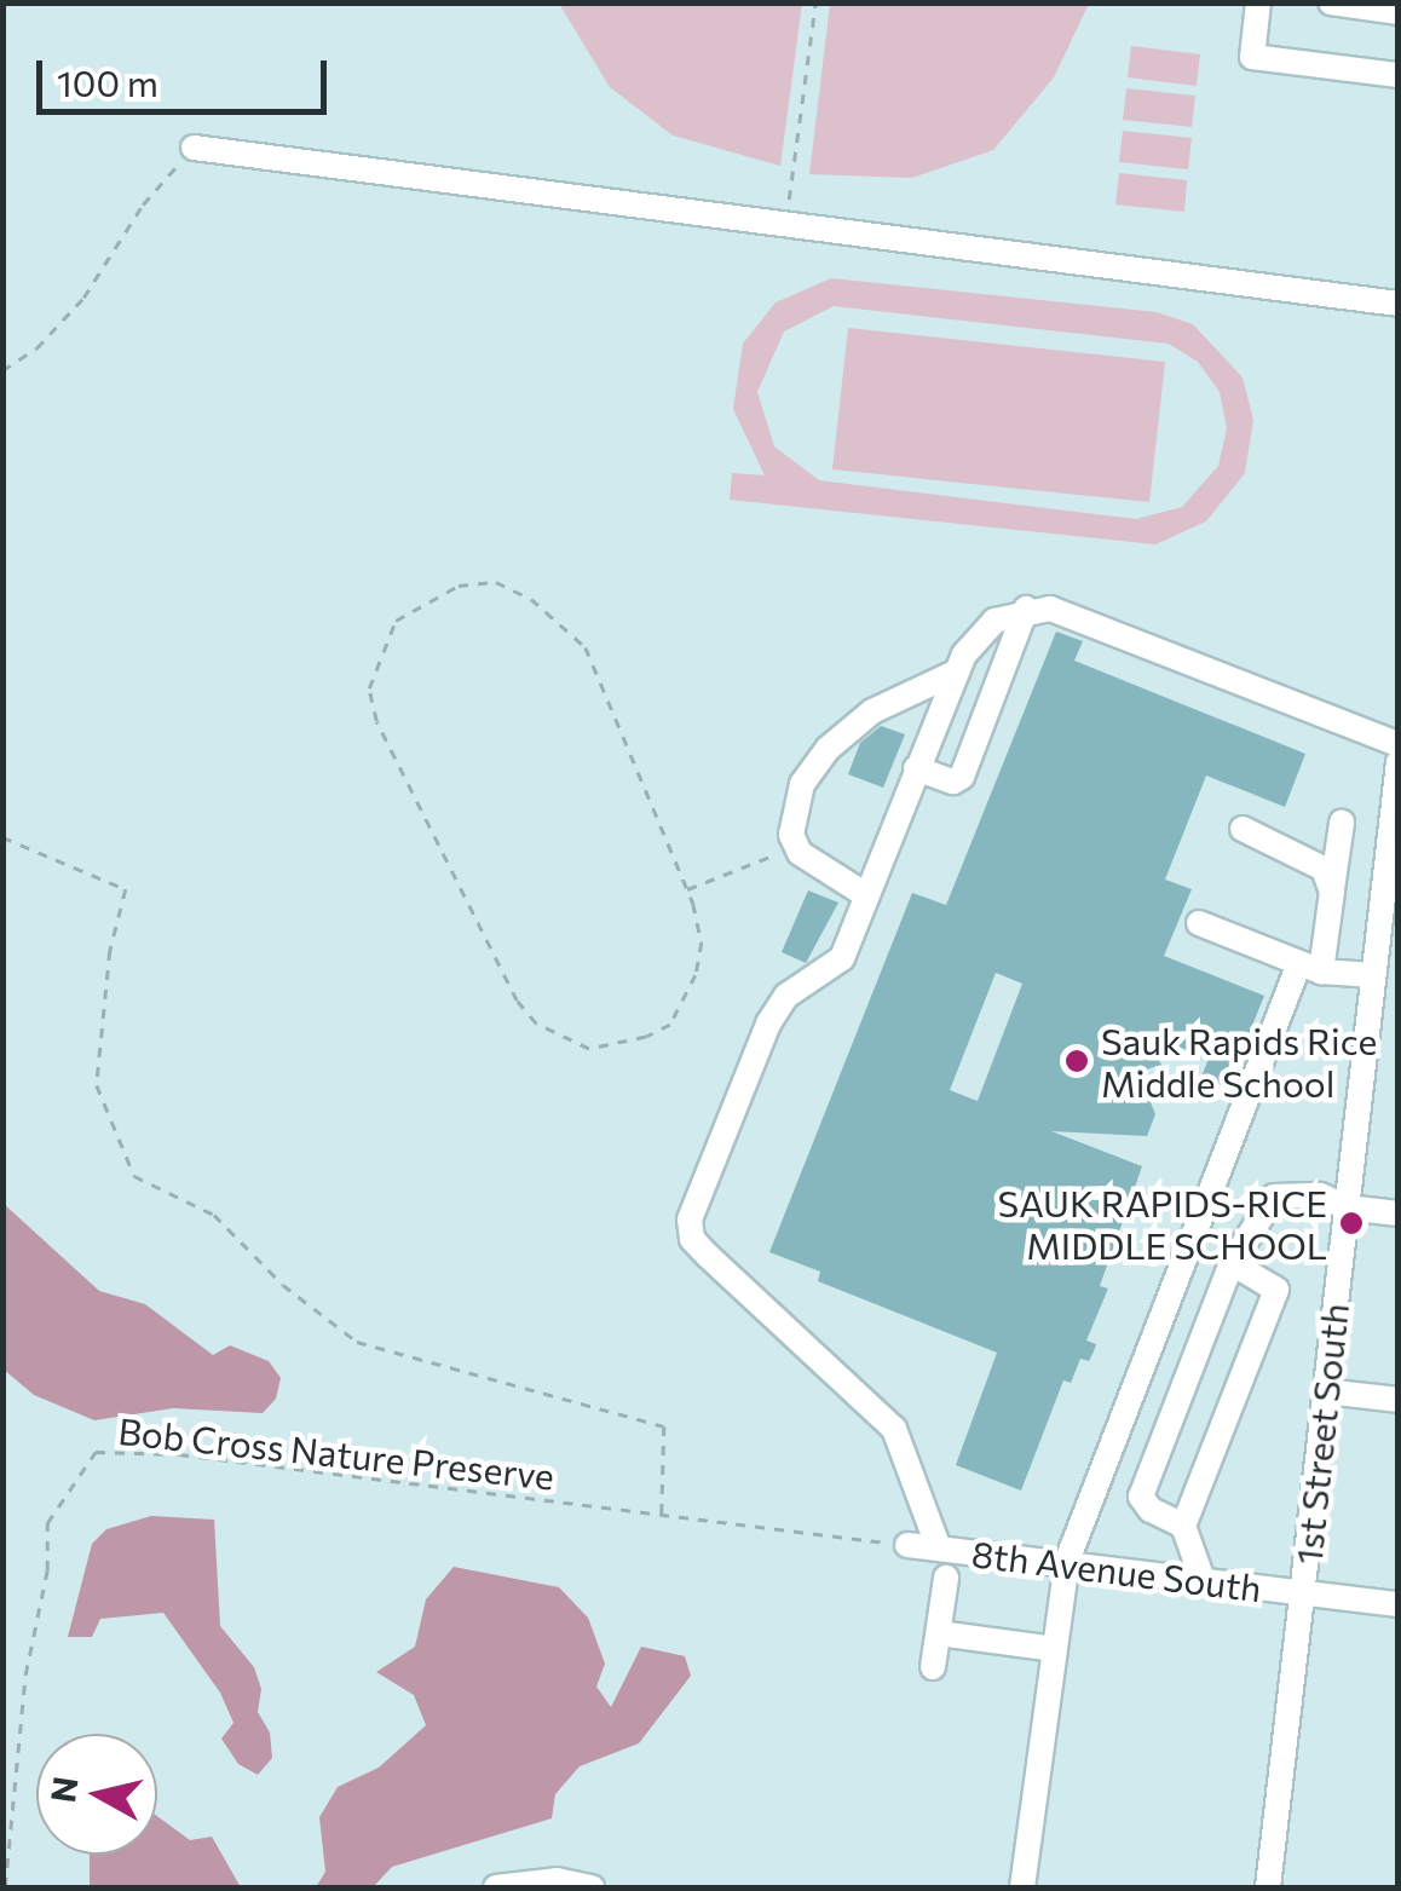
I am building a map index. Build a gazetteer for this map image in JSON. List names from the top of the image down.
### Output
{
  "streets": {
    "street": ["1st Street South", "8th Avenue South"],
    "path": ["Bob Cross Nature Preserve"]
  },
  "crossings": [
    ["1st Street South", "8th Avenue South"],
    ["Bob Cross Nature Preserve", "8th Avenue South"]
  ],
  "places": ["Sauk Rapids Rice Middle School", "SAUK RAPIDS-RICE MIDDLE SCHOOL"],
  "scale_bar": "100 m",
  "north": "left"
}
